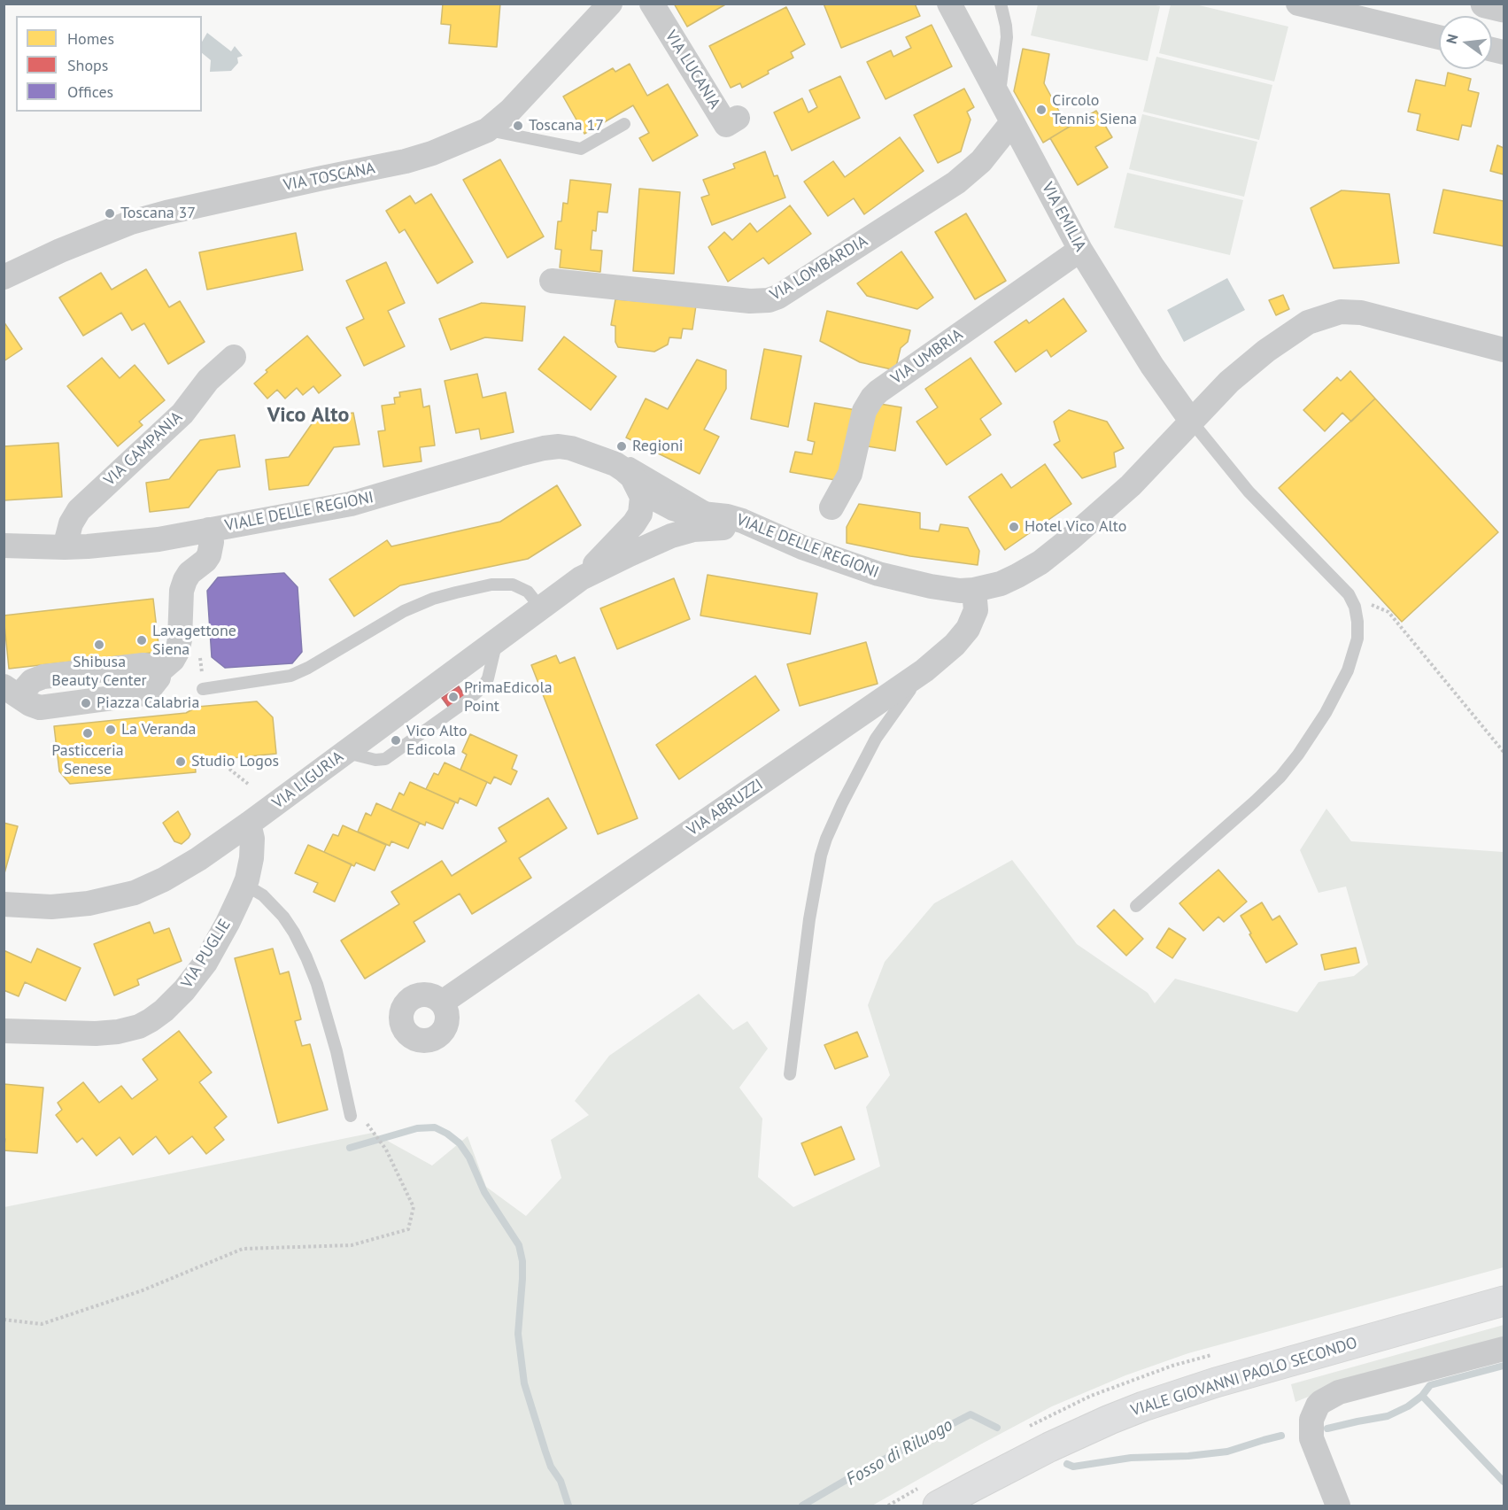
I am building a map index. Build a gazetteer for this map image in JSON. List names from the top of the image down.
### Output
{
  "streets": {
    "main road": ["VIALE GIOVANNI PAOLO SECONDO"],
    "street": [
      "VIA LUCANIA",
      "VIA TOSCANA",
      "VIA EMILIA",
      "VIA LOMBARDIA",
      "VIA UMBRIA",
      "VIA CAMPANIA",
      "VIALE DELLE REGIONI",
      "VIA LIGURIA",
      "VIA ABRUZZI",
      "VIA PUGLIE"
    ]
  },
  "crossings": [
    ["VIA EMILIA", "VIA LOMBARDIA"],
    ["VIA EMILIA", "VIA UMBRIA"],
    ["VIA EMILIA", "VIALE DELLE REGIONI"],
    ["VIA CAMPANIA", "VIALE DELLE REGIONI"],
    ["VIALE DELLE REGIONI", "VIA LIGURIA"],
    ["VIALE DELLE REGIONI", "VIA ABRUZZI"],
    ["VIA LIGURIA", "VIA PUGLIE"]
  ],
  "districts": ["Vico Alto"],
  "water": ["Fosso di Riluogo"],
  "places": [
    "Circolo Tennis Siena",
    "Toscana 17",
    "Toscana 37",
    "Regioni",
    "Hotel Vico Alto",
    "Lavagettone Siena",
    "Shibusa Beauty Center",
    "PrimaEdicola Point",
    "Piazza Calabria",
    "La Veranda",
    "Pasticceria Senese",
    "Vico Alto Edicola",
    "Studio Logos"
  ],
  "legend": ["Homes", "Shops", "Offices"],
  "north": "left"
}
